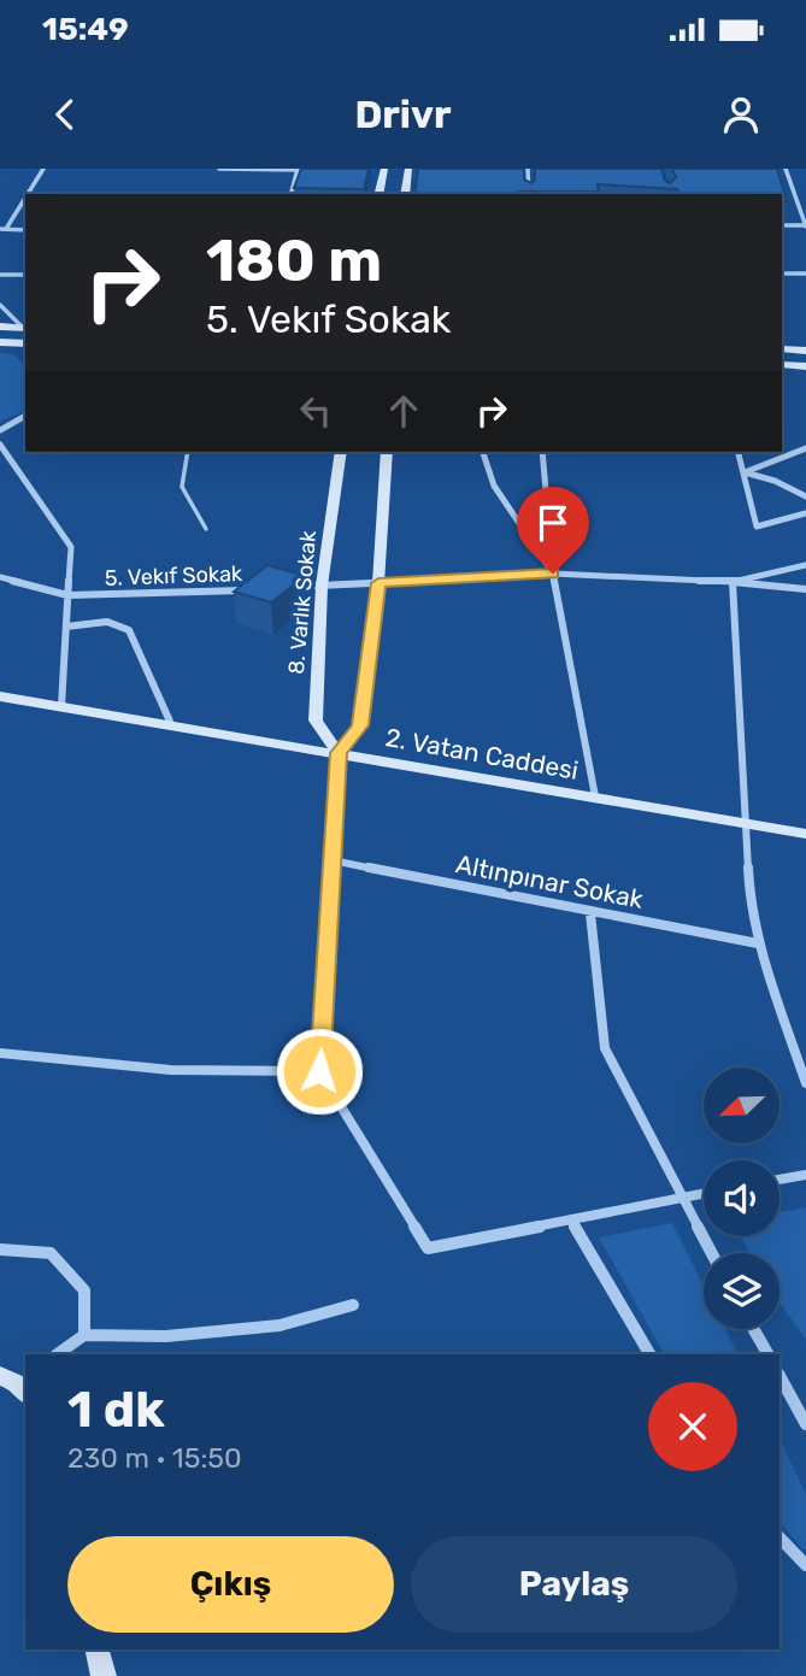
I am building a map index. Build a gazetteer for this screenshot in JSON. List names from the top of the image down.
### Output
{
  "streets": {
    "main road": ["8. Varlık Sokak", "2. Vatan Caddesi"],
    "street": ["5. Vekıf Sokak", "Altınpınar Sokak"]
  },
  "crossings": [
    ["8. Varlık Sokak", "2. Vatan Caddesi"]
  ],
  "north": "bottom left",
  "page": {
    "status": "15:49",
    "header": "Drivr",
    "turn": ["180 m", "5. Vekıf Sokak"],
    "heading": ["1 dk", "230 m · 15:50"],
    "buttons": ["Çıkış", "Paylaş"]
  }
}
